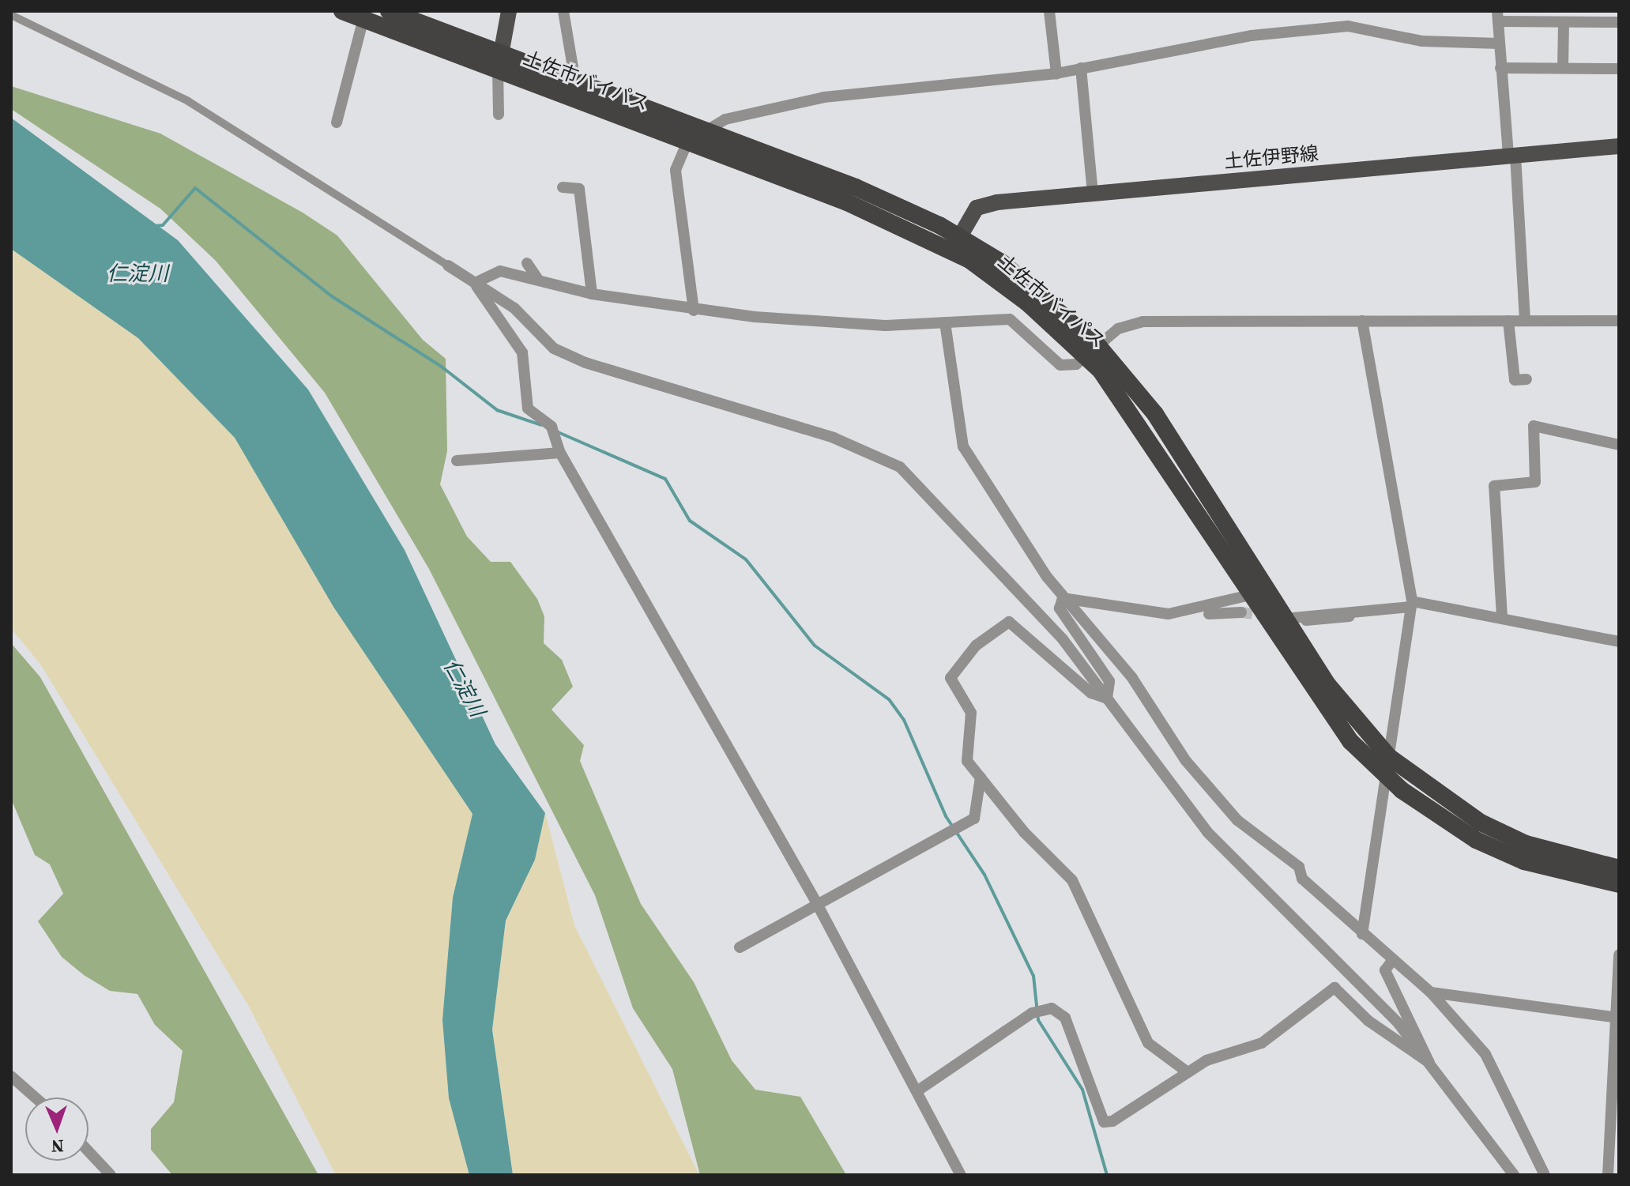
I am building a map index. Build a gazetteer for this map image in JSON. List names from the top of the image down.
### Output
{
  "streets": {
    "highway": ["土佐市バイパス"],
    "main road": ["土佐伊野線"]
  },
  "crossings": [
    ["土佐市バイパス", "土佐伊野線"]
  ],
  "water": ["仁淀川"],
  "north": "bottom"
}
